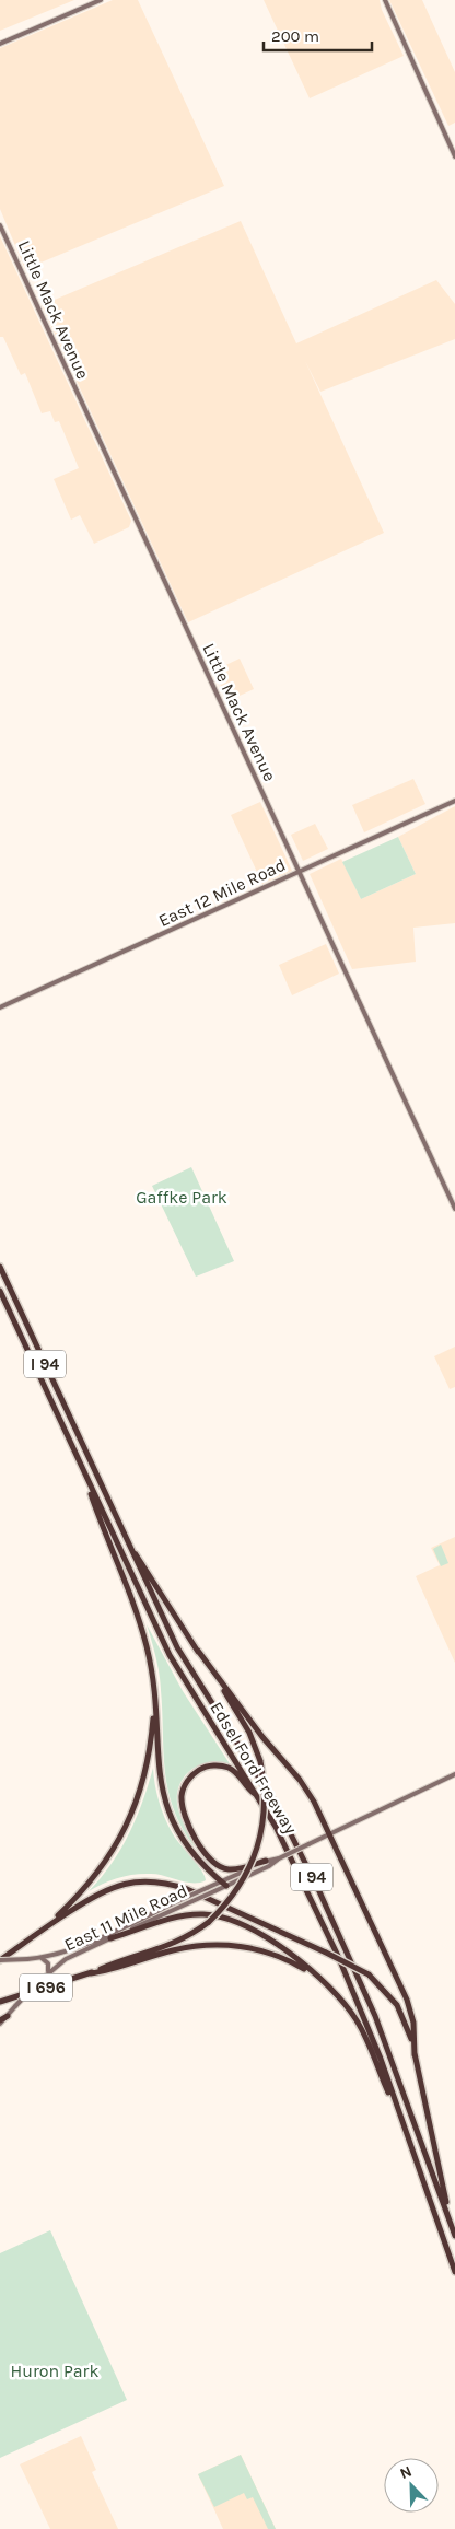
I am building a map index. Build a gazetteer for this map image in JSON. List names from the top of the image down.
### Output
{
  "streets": {
    "highway": ["I 94", "Edsel Ford Freeway", "I 696"],
    "main road": ["Little Mack Avenue", "East 12 Mile Road", "East 11 Mile Road"]
  },
  "crossings": [
    ["Little Mack Avenue", "East 12 Mile Road"],
    ["East 11 Mile Road", "I 696"]
  ],
  "parks": ["Gaffke Park", "Huron Park"],
  "scale_bar": "200 m",
  "north": "top left"
}
